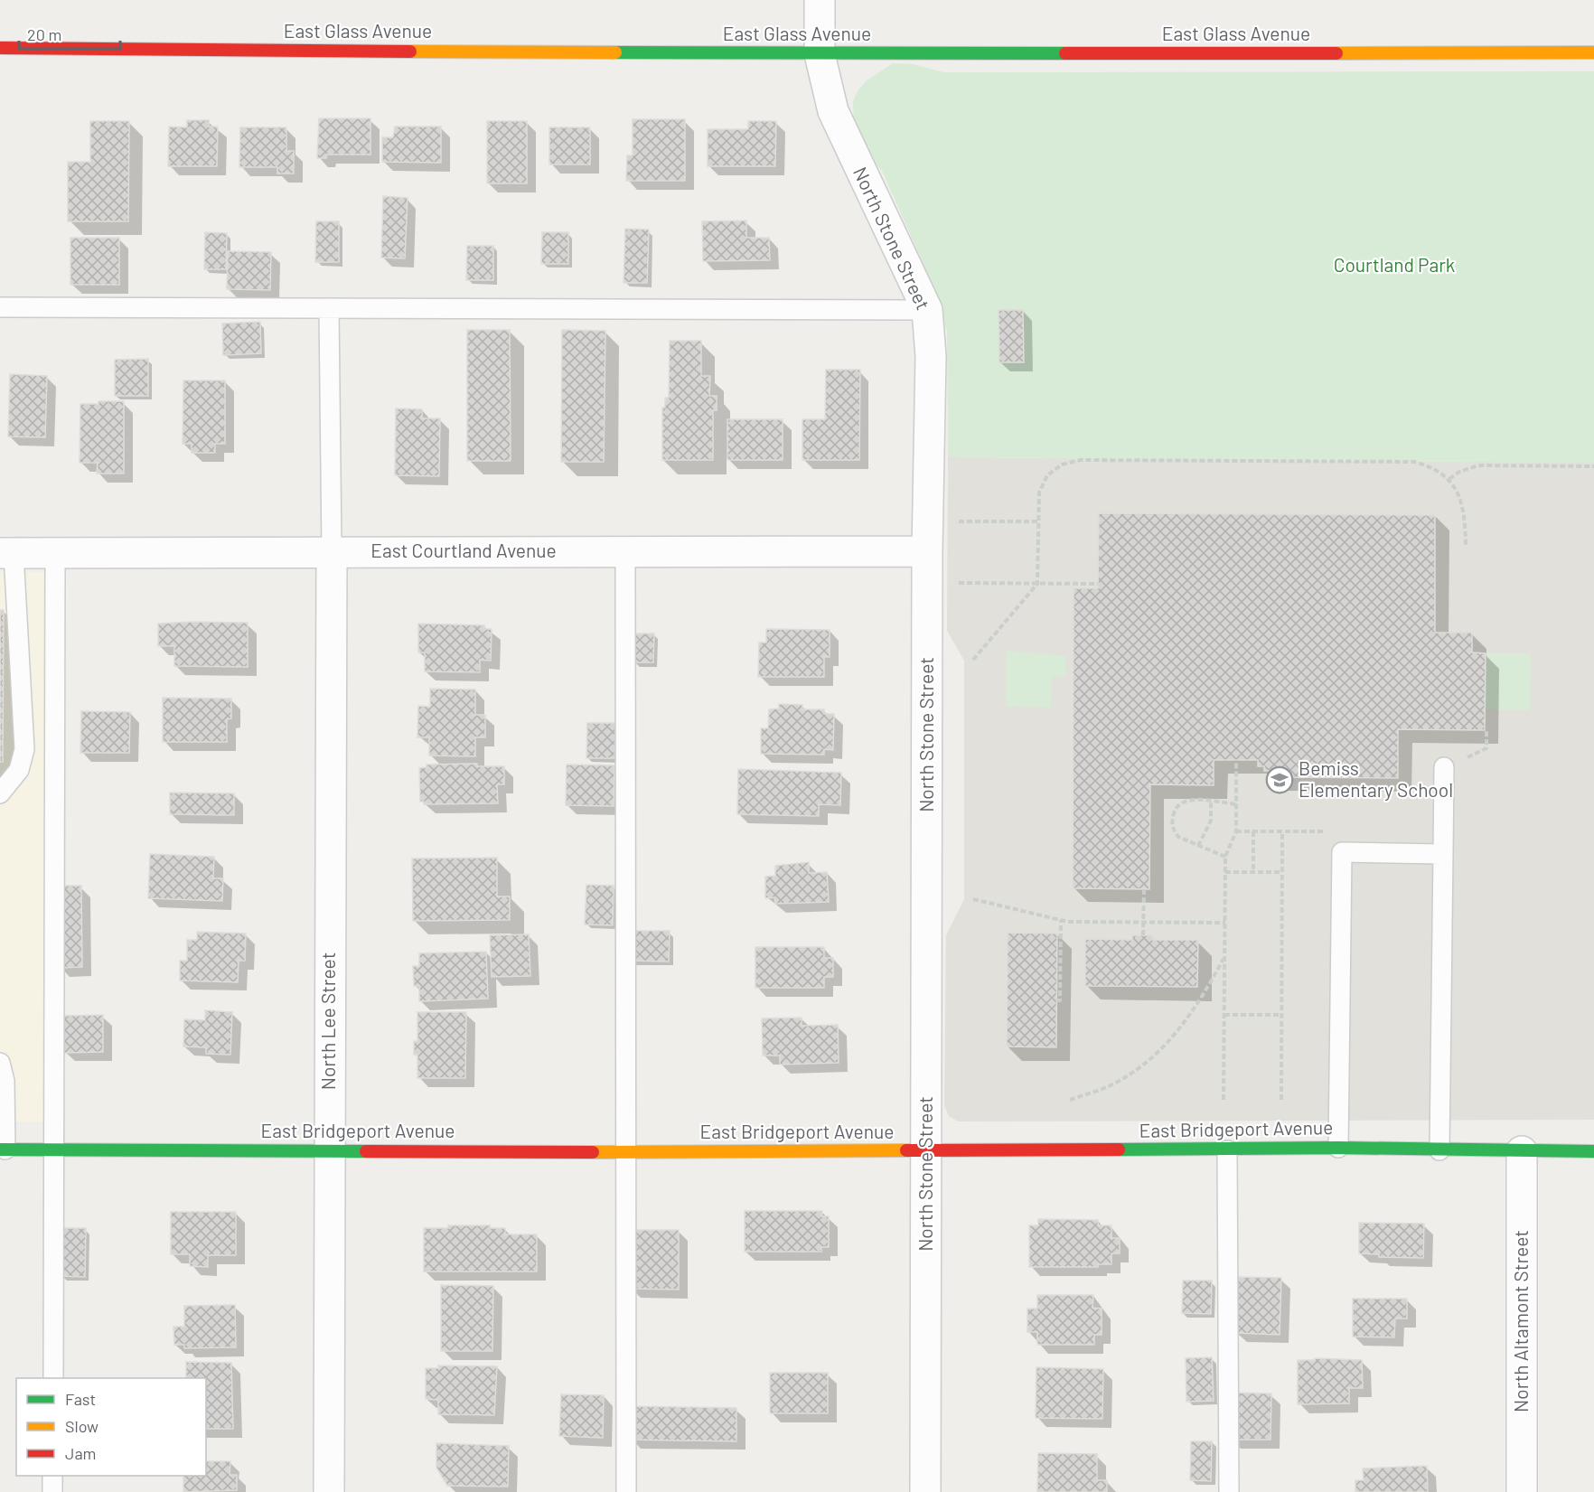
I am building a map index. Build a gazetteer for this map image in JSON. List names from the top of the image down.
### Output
{
  "streets": {
    "street": [
      "East Glass Avenue",
      "North Stone Street",
      "East Courtland Avenue",
      "North Lee Street",
      "East Bridgeport Avenue",
      "North Altamont Street"
    ]
  },
  "crossings": [
    ["East Glass Avenue", "North Stone Street"],
    ["North Stone Street", "East Courtland Avenue"],
    ["North Stone Street", "East Bridgeport Avenue"],
    ["East Courtland Avenue", "North Lee Street"],
    ["North Lee Street", "East Bridgeport Avenue"],
    ["East Bridgeport Avenue", "North Altamont Street"]
  ],
  "parks": ["Courtland Park"],
  "places": {
    "school or university": ["Bemiss Elementary School"]
  },
  "legend": ["Fast", "Slow", "Jam"],
  "scale_bar": "20 m"
}
